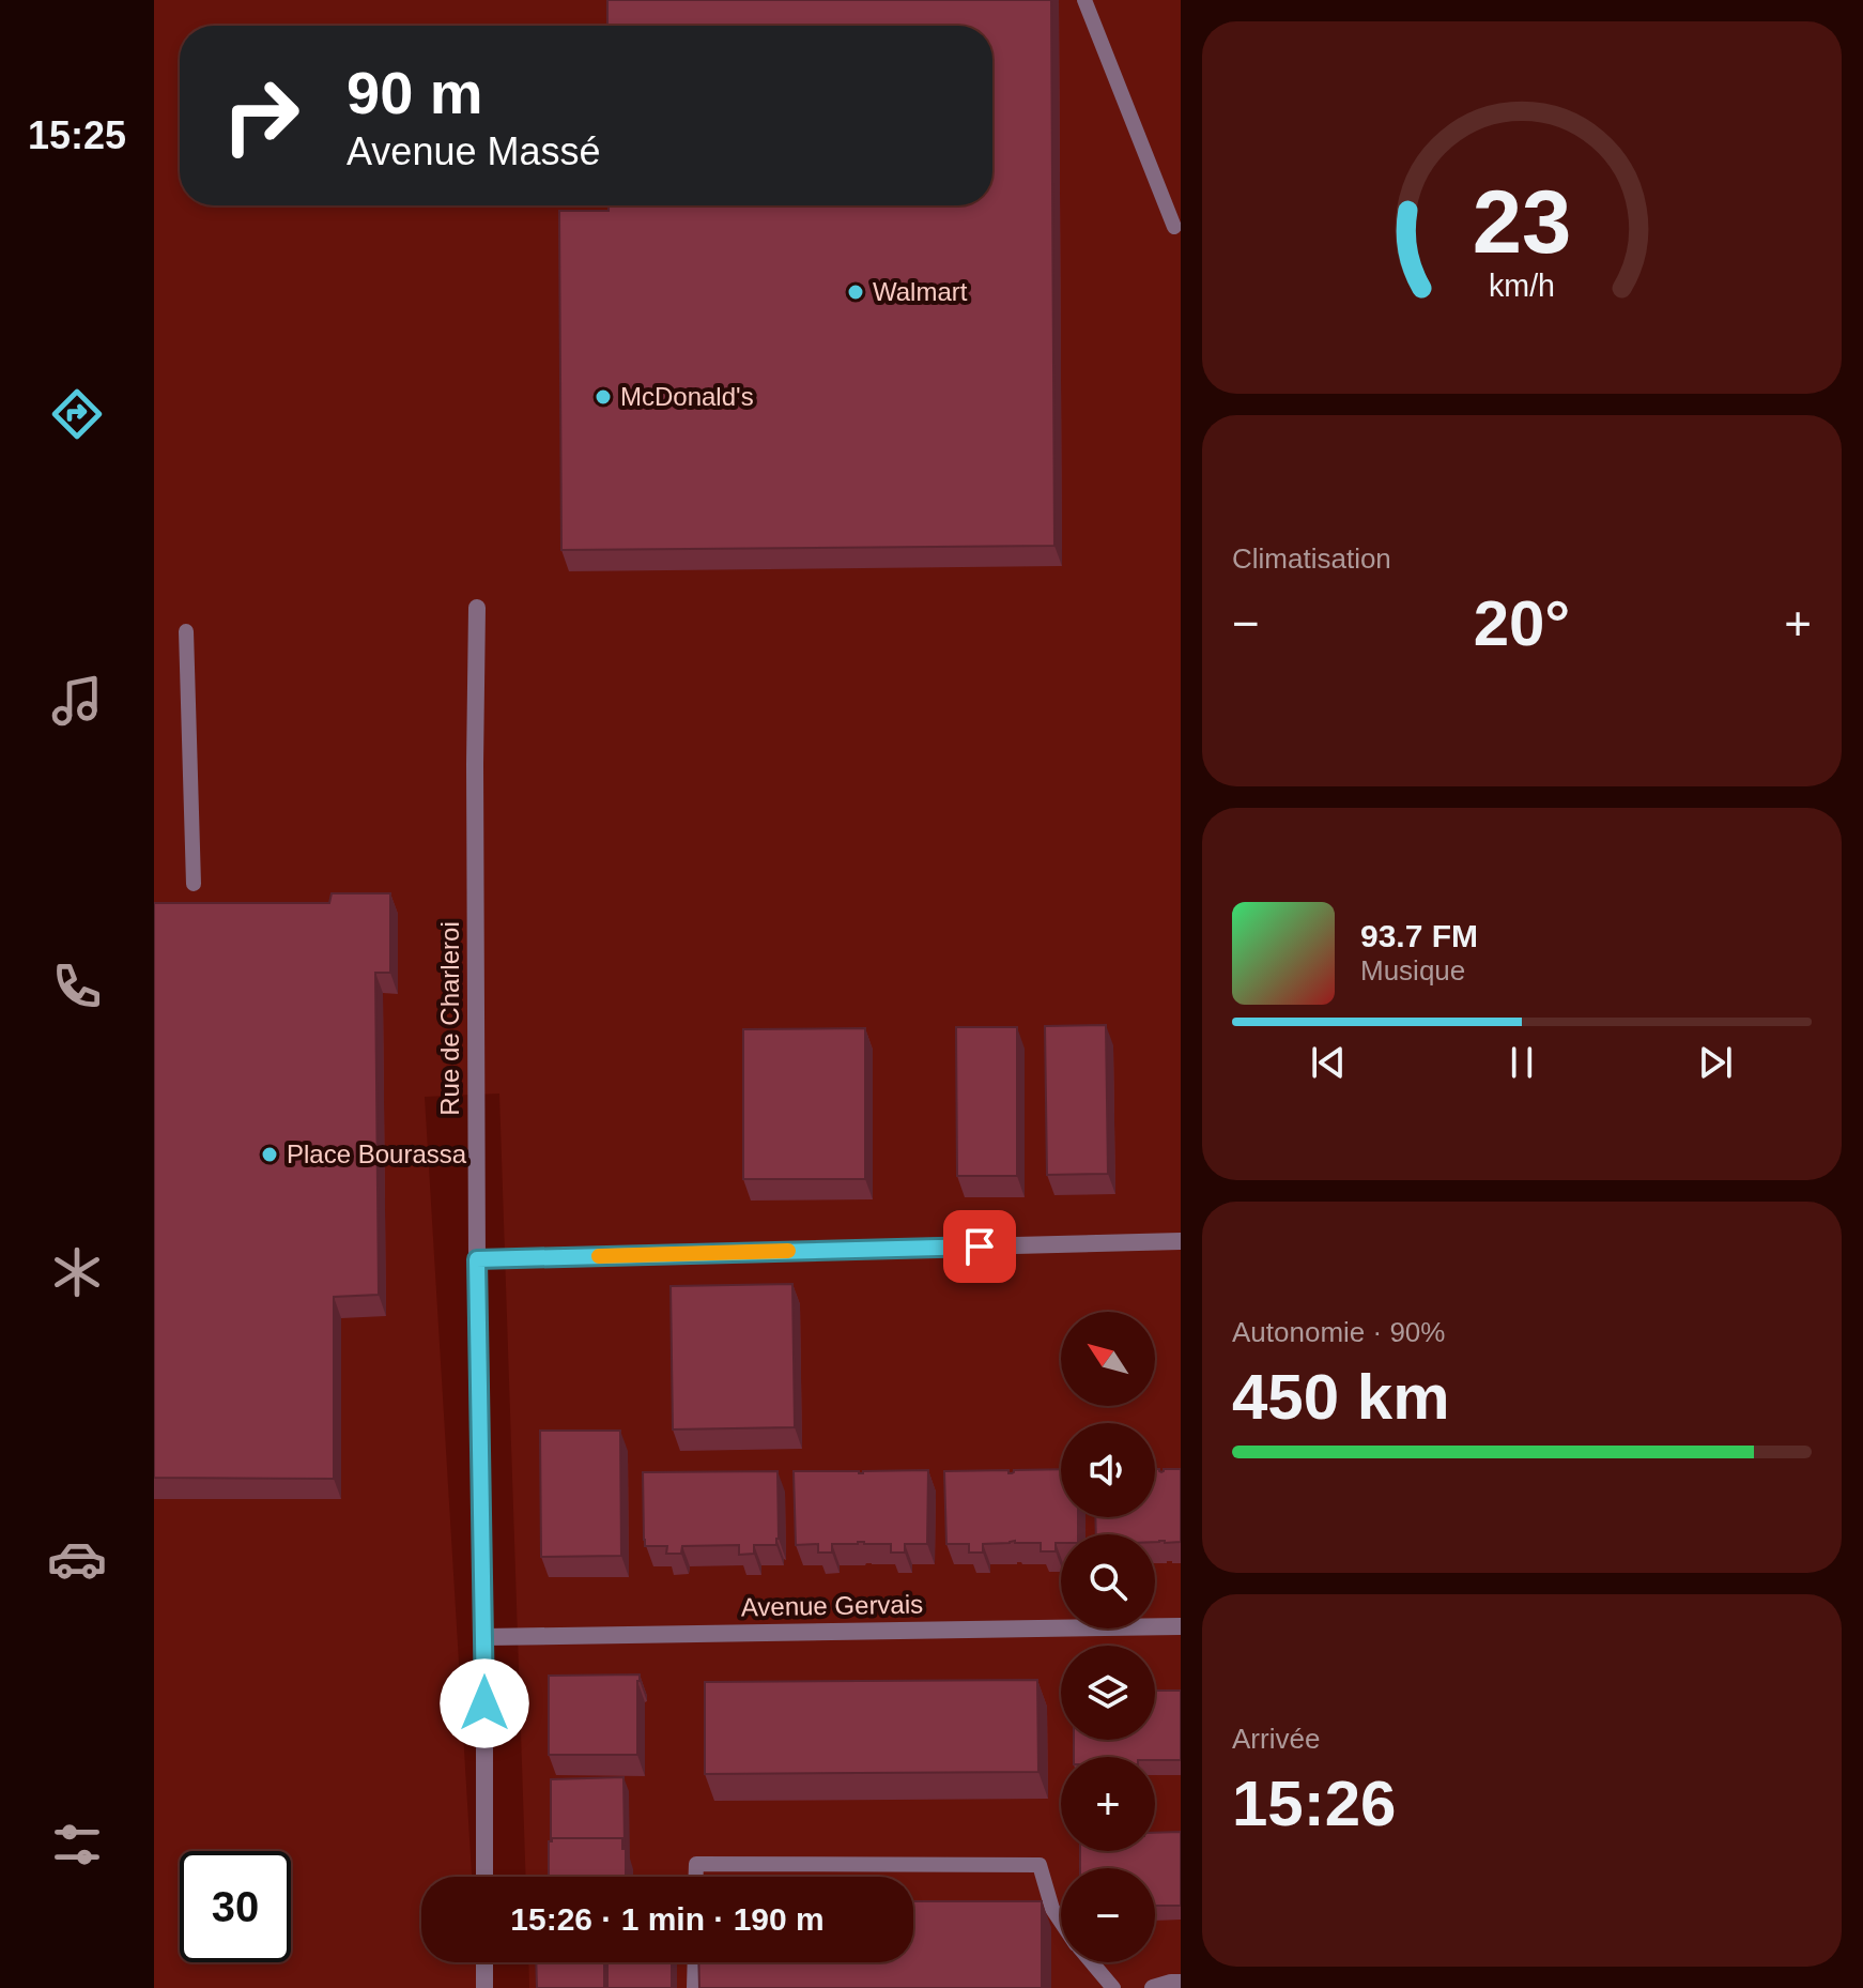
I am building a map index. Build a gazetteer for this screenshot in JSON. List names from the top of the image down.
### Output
{
  "streets": {
    "street": ["Rue de Charleroi", "Avenue Gervais"]
  },
  "crossings": [
    ["Rue de Charleroi", "Avenue Gervais"]
  ],
  "places": ["Walmart", "McDonald's", "Place Bourassa"],
  "north": "top left",
  "page": {
    "tabs": "15:25",
    "turn": ["90 m", "Avenue Massé"],
    "tile": [
      "Climatisation",
      ["Autonomie · 90%", "450 km"],
      ["Arrivée", "15:26"]
    ],
    "heat": ["−", "20°", "+"],
    "song": ["93.7 FM", "Musique"],
    "map_buttons": ["+", "−"],
    "limit": "30",
    "trip": "15:26 · 1 min · 190 m",
    "gauge": ["23", "km/h"]
  }
}
